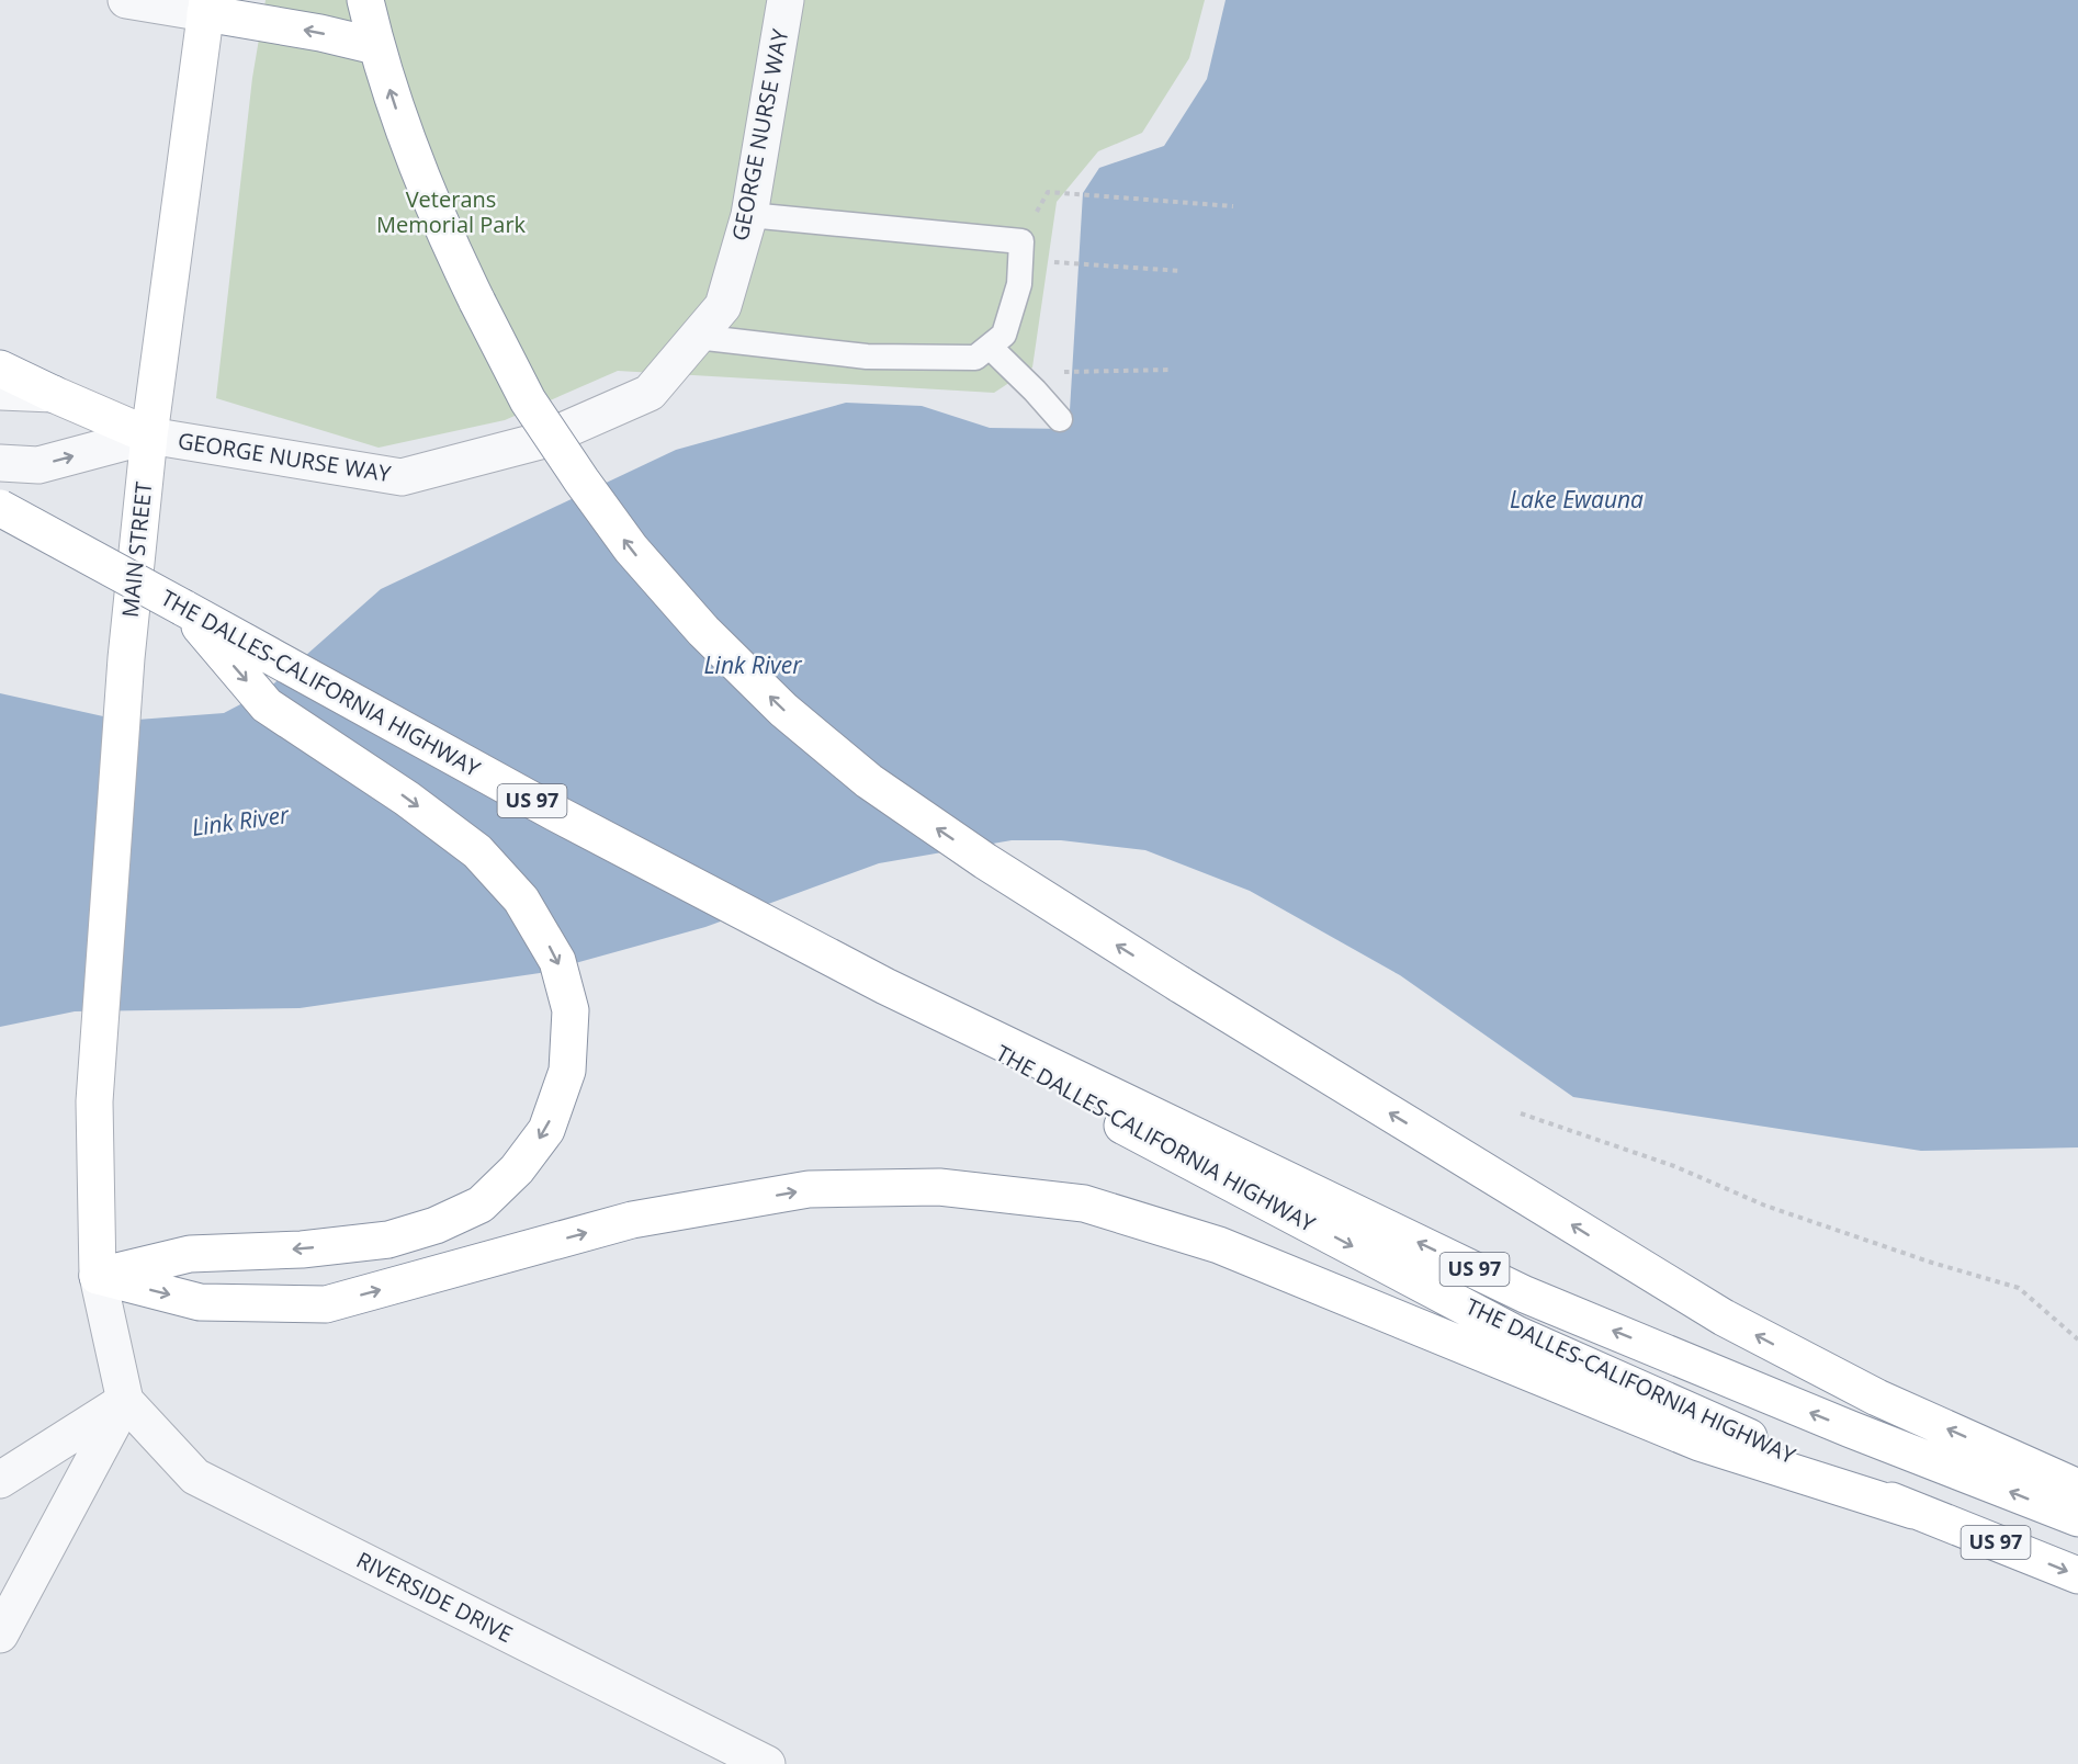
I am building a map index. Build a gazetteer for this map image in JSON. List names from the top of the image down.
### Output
{
  "streets": {
    "main road": ["MAIN STREET", "THE DALLES-CALIFORNIA HIGHWAY", "US 97"],
    "street": ["GEORGE NURSE WAY", "RIVERSIDE DRIVE"]
  },
  "crossings": [
    ["GEORGE NURSE WAY", "MAIN STREET"]
  ],
  "water": ["Lake Ewauna", "Link River"],
  "parks": ["Veterans Memorial Park"]
}
